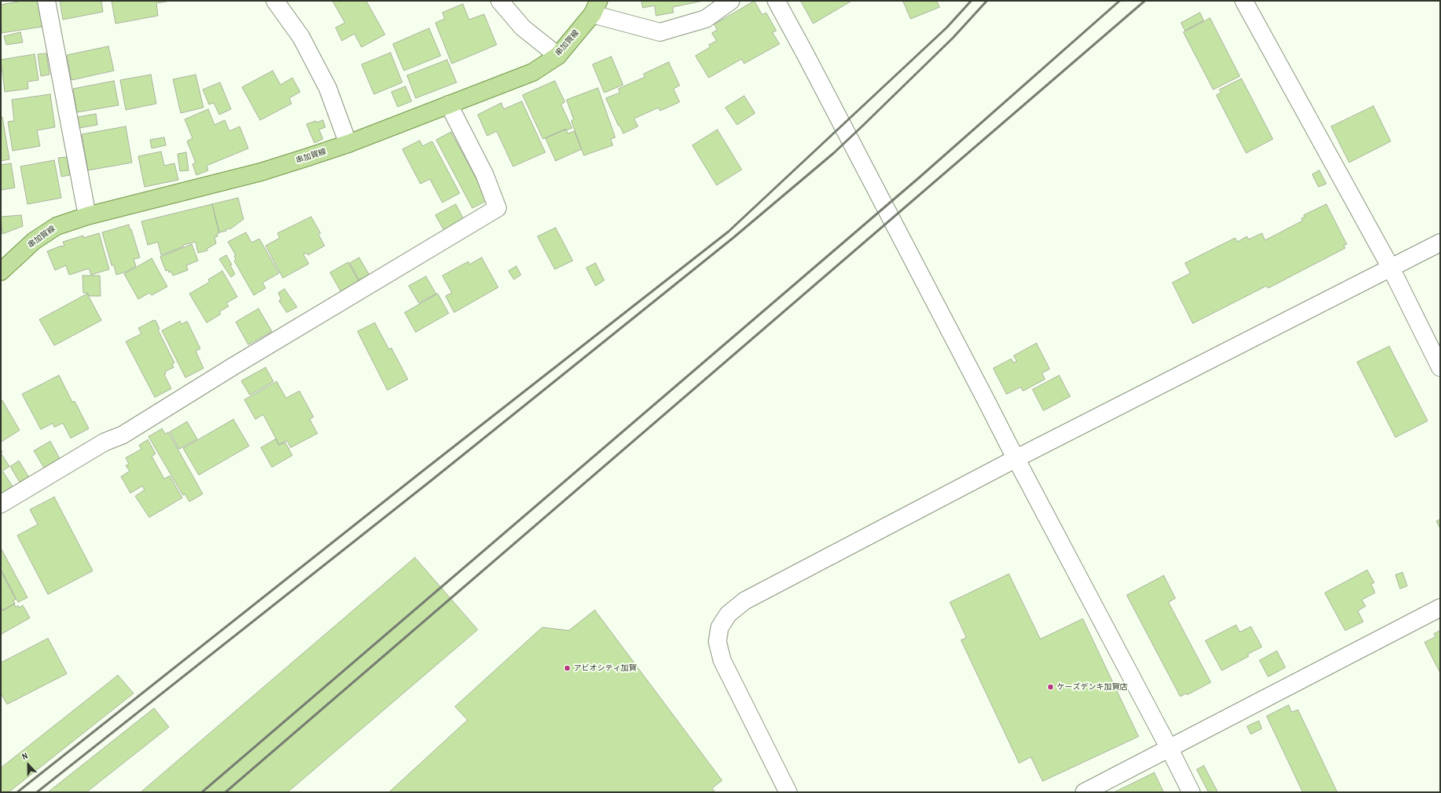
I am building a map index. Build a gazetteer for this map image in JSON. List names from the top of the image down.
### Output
{
  "streets": {
    "main road": ["串加賀線"]
  },
  "places": ["アビオシティ加賀", "ケーズデンキ加賀店"],
  "north": "top"
}
